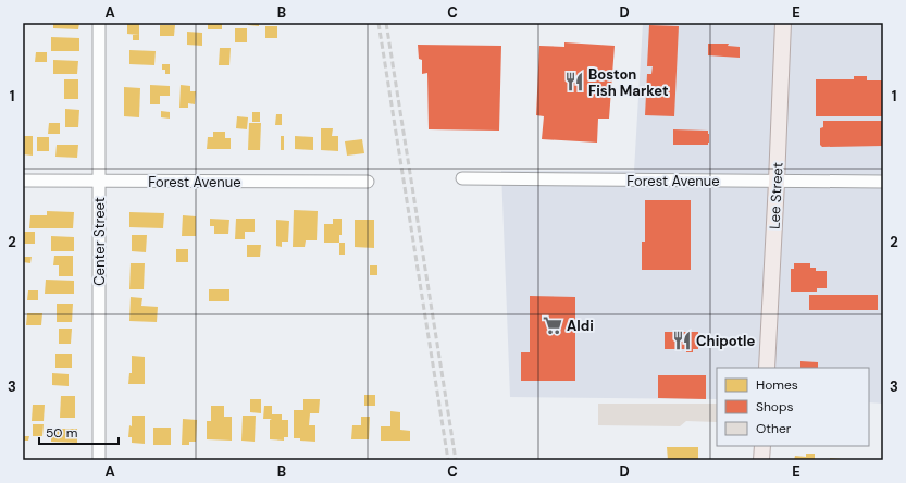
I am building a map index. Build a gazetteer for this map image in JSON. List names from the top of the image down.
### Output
{
  "streets": {
    "main road": ["Lee Street"],
    "street": ["Forest Avenue", "Center Street"]
  },
  "crossings": [
    ["Forest Avenue", "Lee Street"],
    ["Forest Avenue", "Center Street"]
  ],
  "places": {
    "restaurant": ["Boston Fish Market", "Chipotle"],
    "supermarket": ["Aldi"]
  },
  "legend": ["Homes", "Shops", "Other"],
  "scale_bar": "50 m",
  "grid": {
    "columns": [
      "A",
      "B",
      "C",
      "D",
      "E"
    ],
    "rows": ["1", "2", "3"]
  }
}
